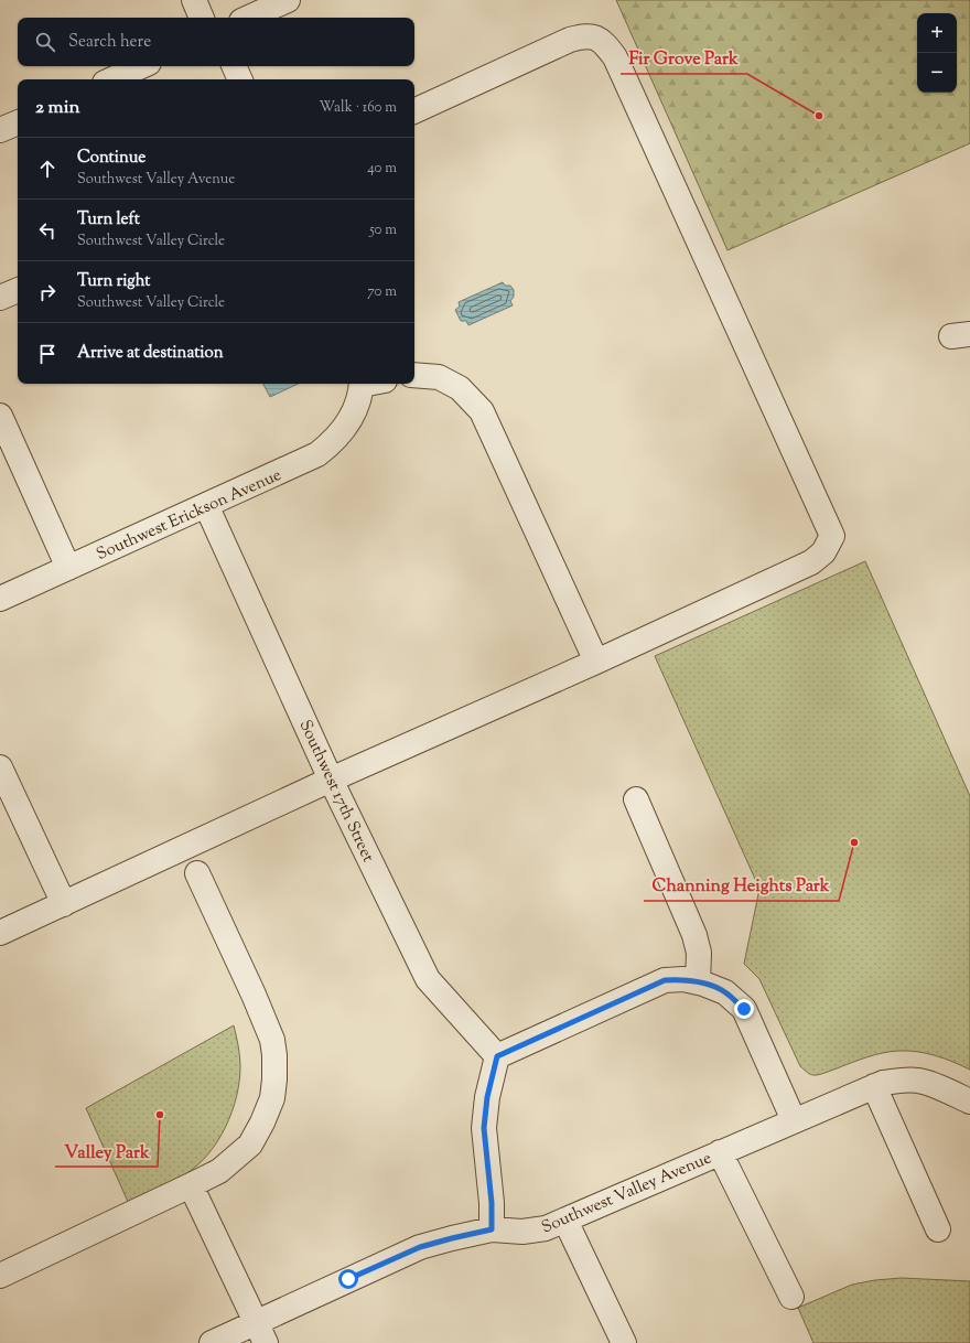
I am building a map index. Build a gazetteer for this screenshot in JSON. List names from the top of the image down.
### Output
{
  "streets": {
    "street": ["Southwest Erickson Avenue", "Southwest 17th Street", "Southwest Valley Avenue"]
  },
  "crossings": [
    ["Southwest Erickson Avenue", "Southwest 17th Street"]
  ],
  "places": ["Fir Grove Park", "Channing Heights Park", "Valley Park"],
  "page": {
    "map_buttons": ["+", "−"],
    "search": "Search here",
    "heading": ["2 min", "Walk · 160 m"],
    "list": [
      ["Continue", "Southwest Valley Avenue", "40 m"],
      ["Turn left", "Southwest Valley Circle", "50 m"],
      ["Turn right", "Southwest Valley Circle", "70 m"],
      "Arrive at destination"
    ]
  }
}
